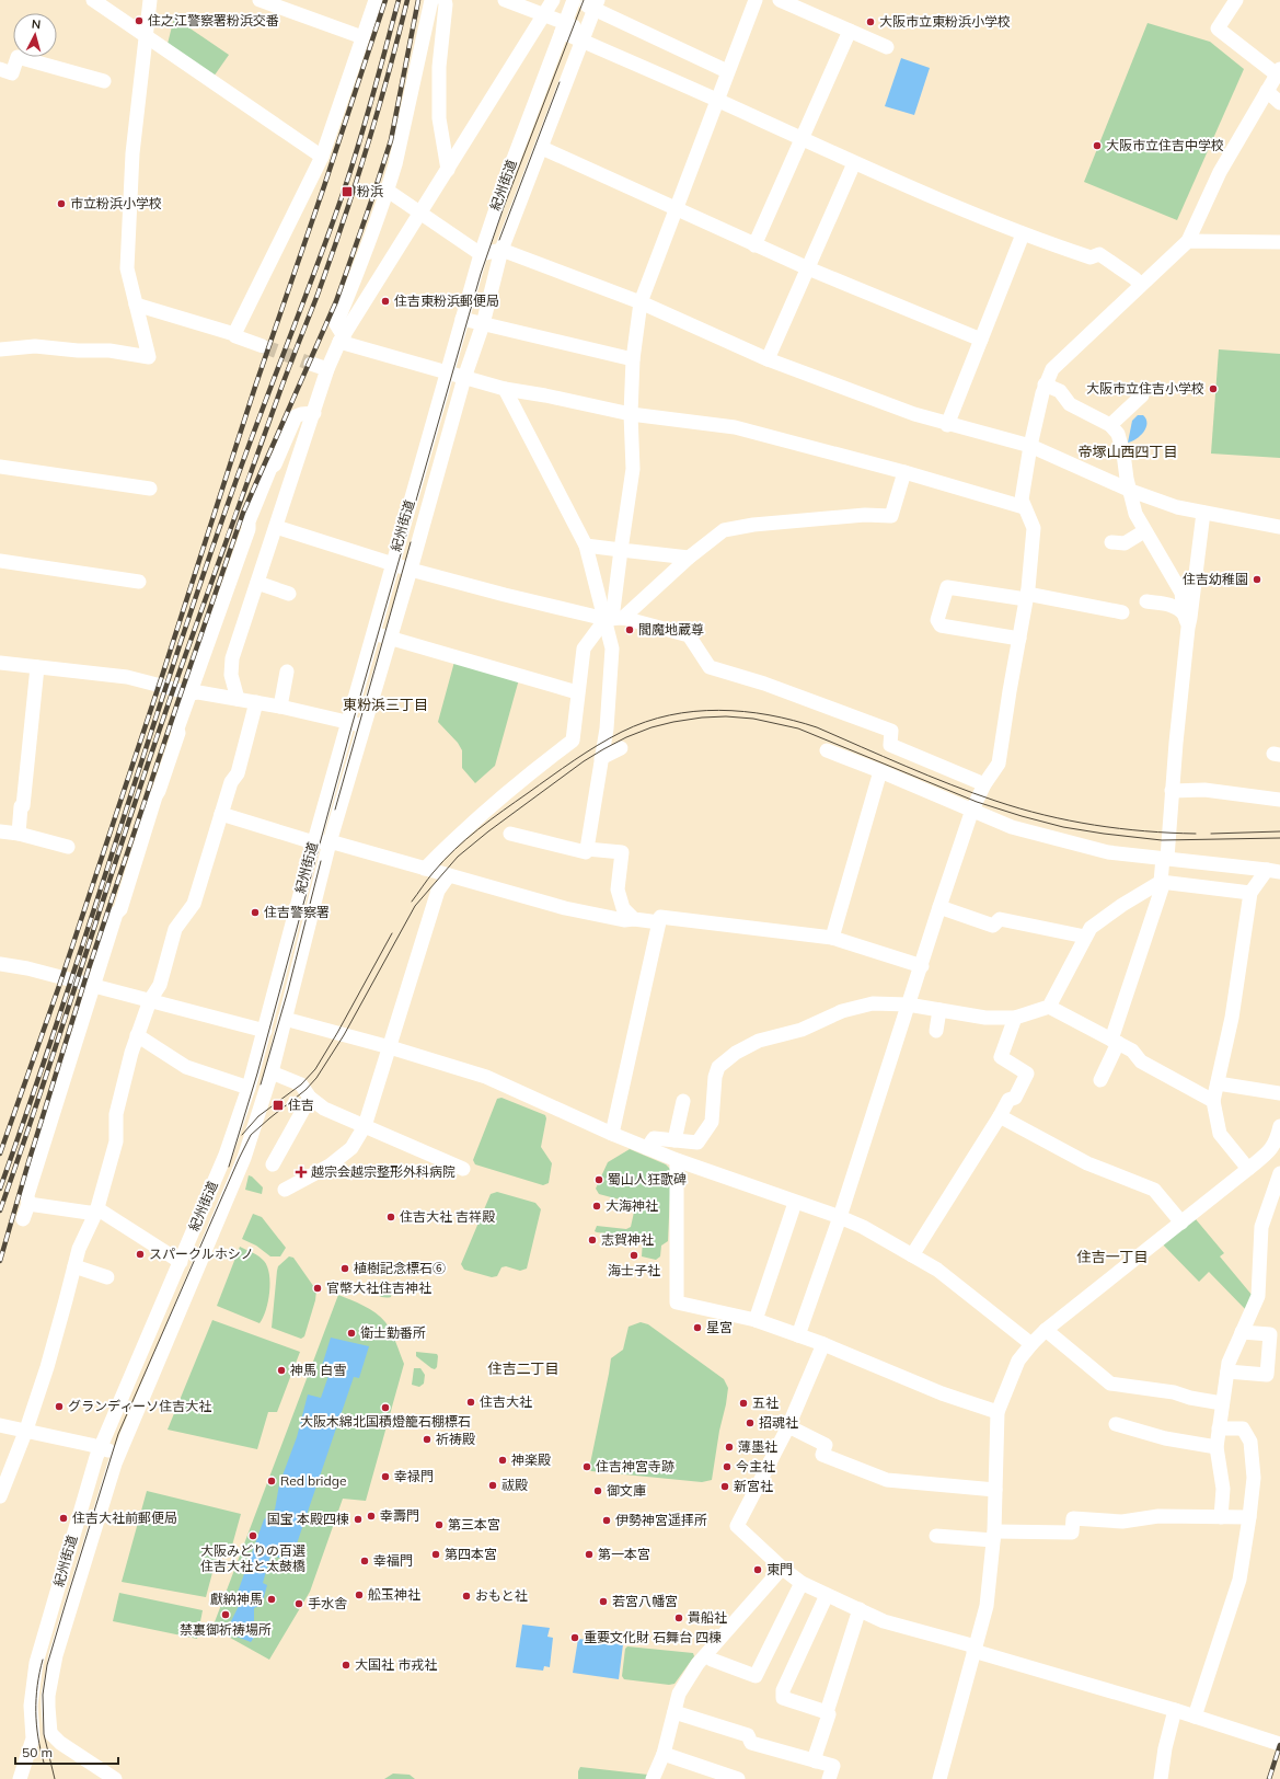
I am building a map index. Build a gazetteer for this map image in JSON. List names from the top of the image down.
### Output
{
  "streets": {
    "street": ["紀州街道"]
  },
  "districts": [
    "帝塚山西四丁目",
    "東粉浜三丁目",
    "住吉一丁目",
    "住吉二丁目"
  ],
  "places": {
    "other": [
      "住之江警察署粉浜交番",
      "大阪市立東粉浜小学校",
      "大阪市立住吉中学校",
      "市立粉浜小学校",
      "住吉東粉浜郵便局",
      "大阪市立住吉小学校",
      "住吉幼稚園",
      "閻魔地蔵尊",
      "住吉警察署",
      "蜀山人狂歌碑",
      "大海神社",
      "住吉大社 吉祥殿",
      "志賀神社",
      "スパークルホシノ",
      "海士子社",
      "植樹記念標石⑥",
      "官幣大社住吉神社",
      "星宮",
      "衛士勤番所",
      "神馬 白雪",
      "住吉大社",
      "五社",
      "グランディーソ住吉大社",
      "大阪木綿北国積燈籠石棚標石",
      "招魂社",
      "祈祷殿",
      "薄墨社",
      "神楽殿",
      "住吉神宮寺跡",
      "今主社",
      "幸禄門",
      "Red bridge",
      "祓殿",
      "新宮社",
      "御文庫",
      "幸壽門",
      "住吉大社前郵便局",
      "国宝 本殿四棟",
      "伊勢神宮遥拝所",
      "第三本宮",
      "大阪みどりの百選 住吉大社と太鼓橋",
      "第四本宮",
      "第一本宮",
      "幸福門",
      "東門",
      "舩玉神社",
      "おもと社",
      "獻納神馬",
      "若宮八幡宮",
      "手水舎",
      "禁裏御祈祷場所",
      "貴船社",
      "重要文化財 石舞台 四棟",
      "大国社 市戎社"
    ],
    "transit": ["粉浜", "住吉"],
    "health": ["越宗会越宗整形外科病院"]
  },
  "scale_bar": "50 m",
  "north": "top"
}
